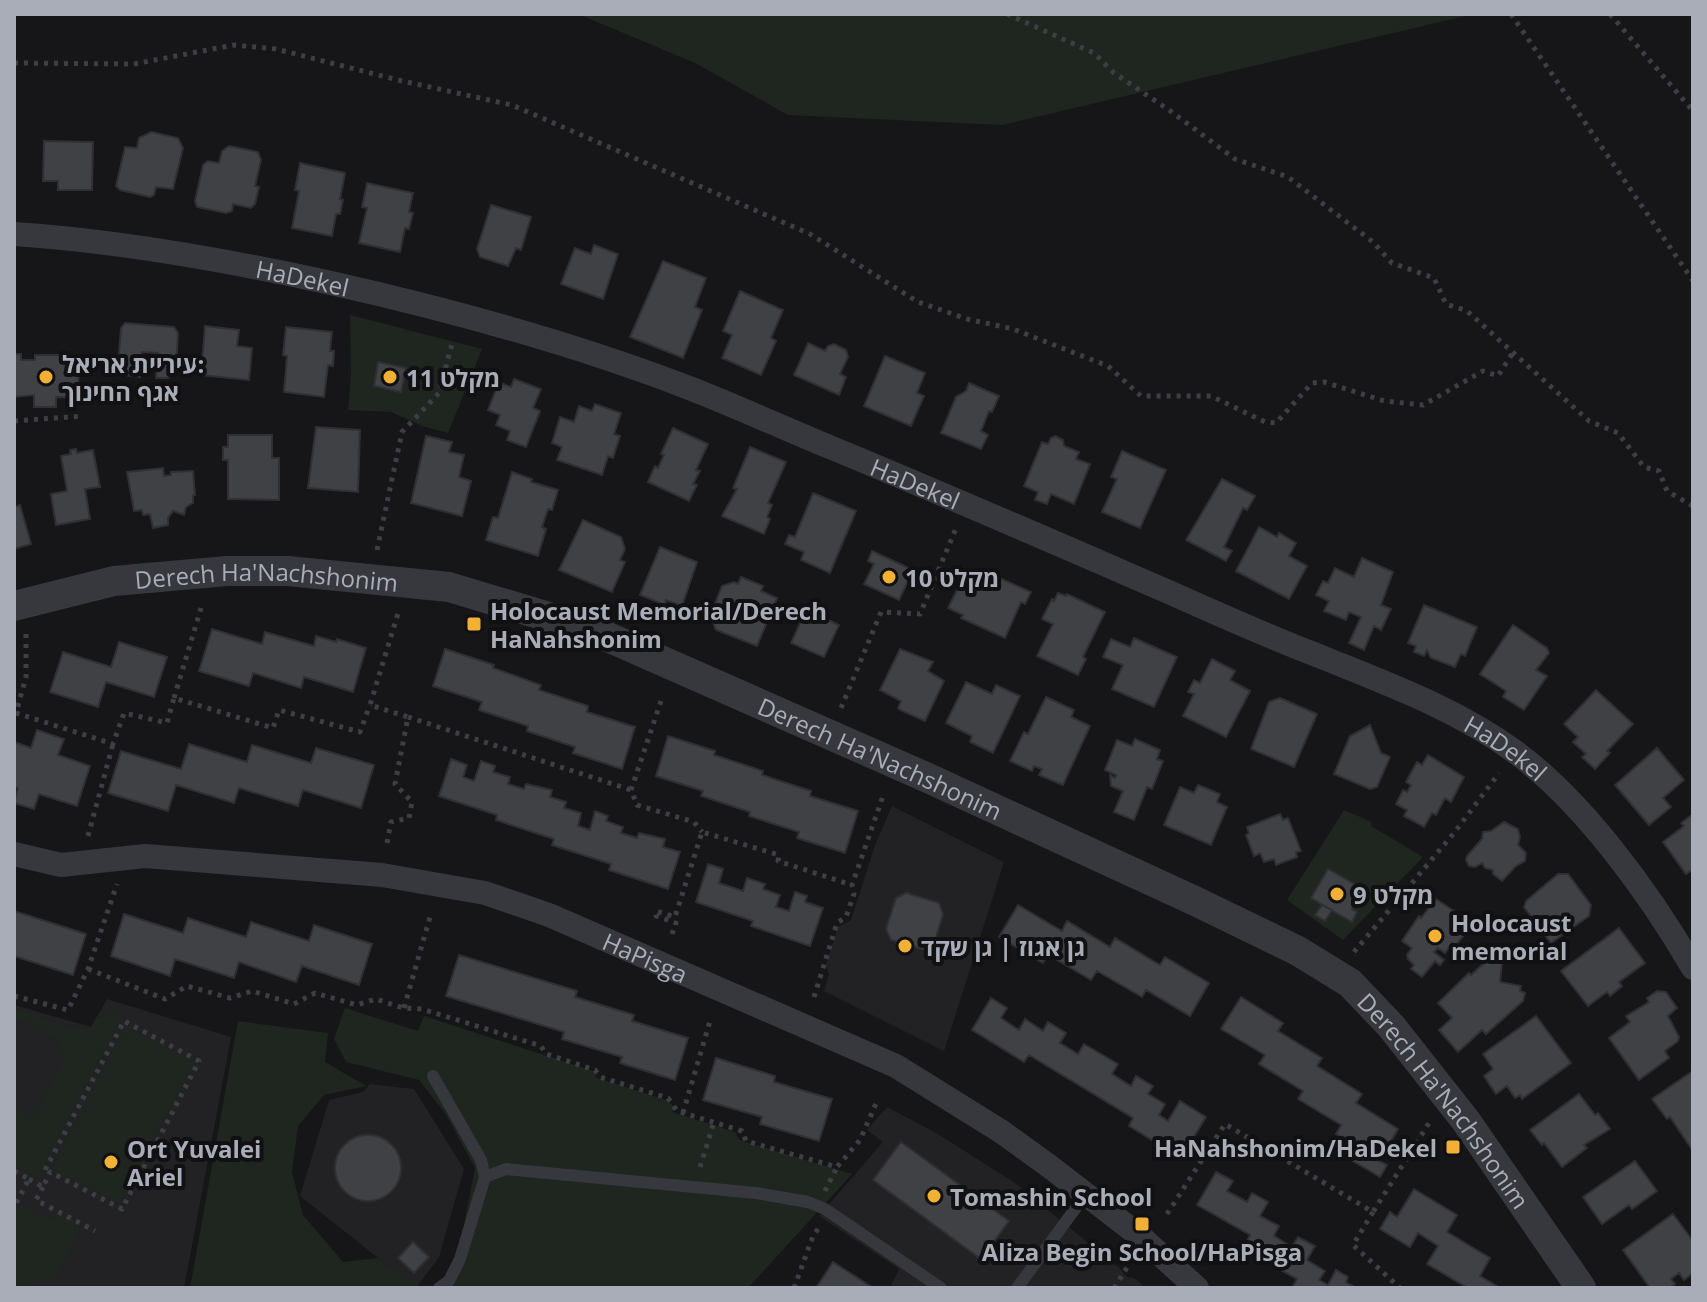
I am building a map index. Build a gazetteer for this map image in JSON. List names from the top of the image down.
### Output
{
  "streets": {
    "street": ["HaDekel", "Derech Ha'Nachshonim", "HaPisga"]
  },
  "places": {
    "other": [
      "עיריית אריאל: אגף החינוך",
      "מקלט 11",
      "מקלט 10",
      "מקלט 9",
      "Holocaust memorial",
      "גן אגוז | גן שקד",
      "Ort Yuvalei Ariel",
      "Tomashin School"
    ],
    "transit": ["Holocaust Memorial/Derech HaNahshonim", "HaNahshonim/HaDekel", "Aliza Begin School/HaPisga"]
  }
}
